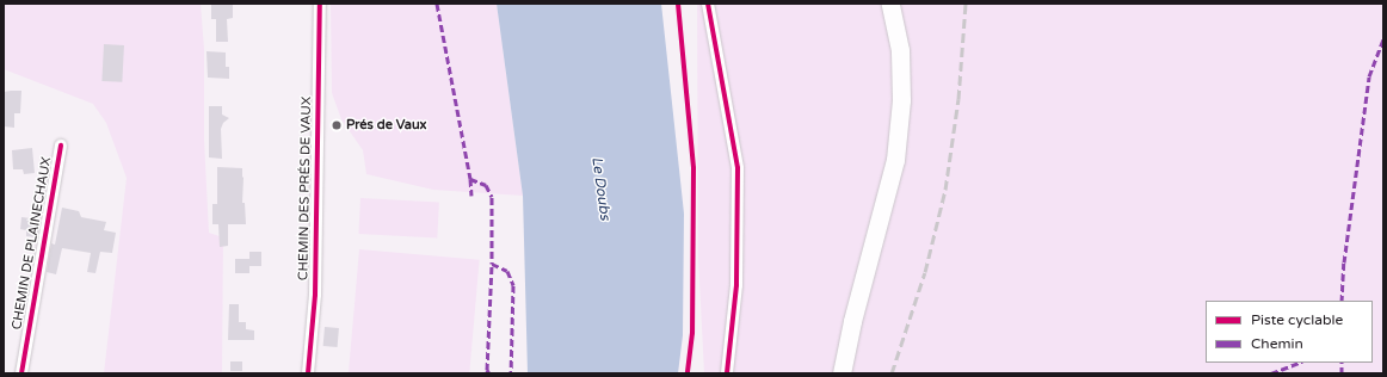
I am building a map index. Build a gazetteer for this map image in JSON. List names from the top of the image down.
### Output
{
  "streets": {
    "street": ["CHEMIN DES PRÉS DE VAUX", "CHEMIN DE PLAINECHAUX"]
  },
  "water": ["Le Doubs"],
  "places": ["Prés de Vaux"],
  "legend": ["Piste cyclable", "Chemin"]
}
